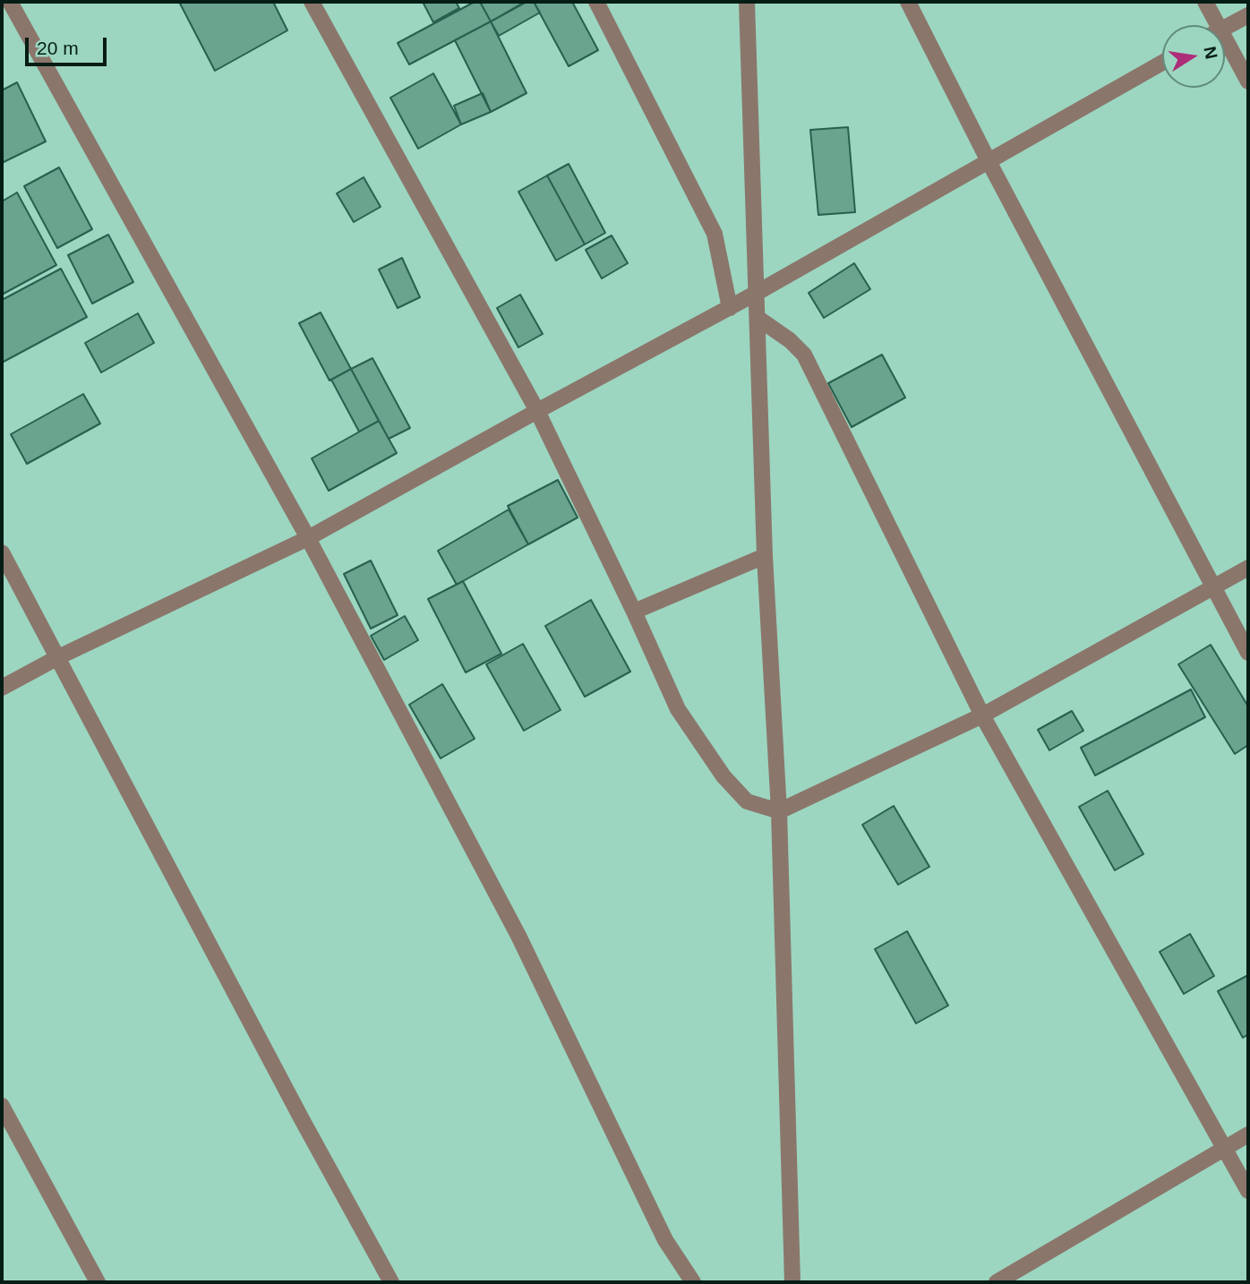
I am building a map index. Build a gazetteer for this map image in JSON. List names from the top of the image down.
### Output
{
  "scale_bar": "20 m",
  "north": "right"
}
